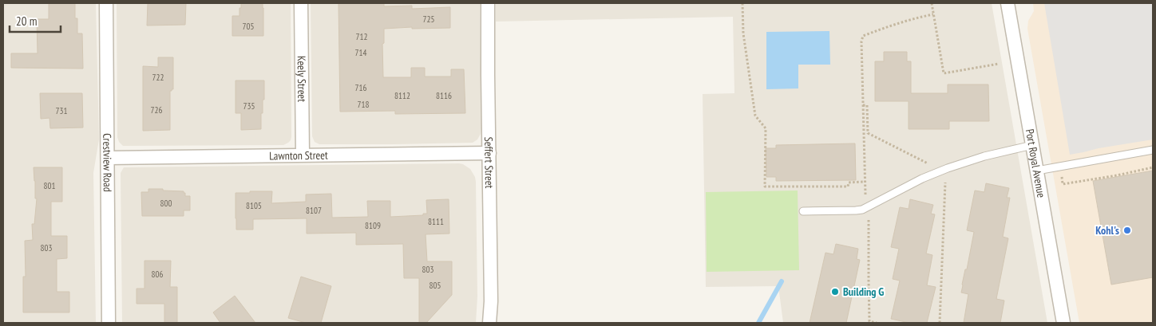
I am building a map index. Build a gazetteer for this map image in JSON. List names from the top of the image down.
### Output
{
  "streets": {
    "street": [
      "Keely Street",
      "Lawnton Street",
      "Port Royal Avenue",
      "Crestview Road",
      "Seffert Street"
    ]
  },
  "crossings": [
    ["Keely Street", "Lawnton Street"],
    ["Lawnton Street", "Crestview Road"],
    ["Lawnton Street", "Seffert Street"]
  ],
  "places": ["Kohl's", "Building G"],
  "house_numbers": [
    "725",
    "705",
    "712",
    "714",
    "722",
    "716",
    "8112",
    "8116",
    "718",
    "735",
    "726",
    "731",
    "801",
    "800",
    "8105",
    "8107",
    "8111",
    "8109",
    "803",
    "803",
    "806",
    "805"
  ],
  "scale_bar": "20 m"
}
